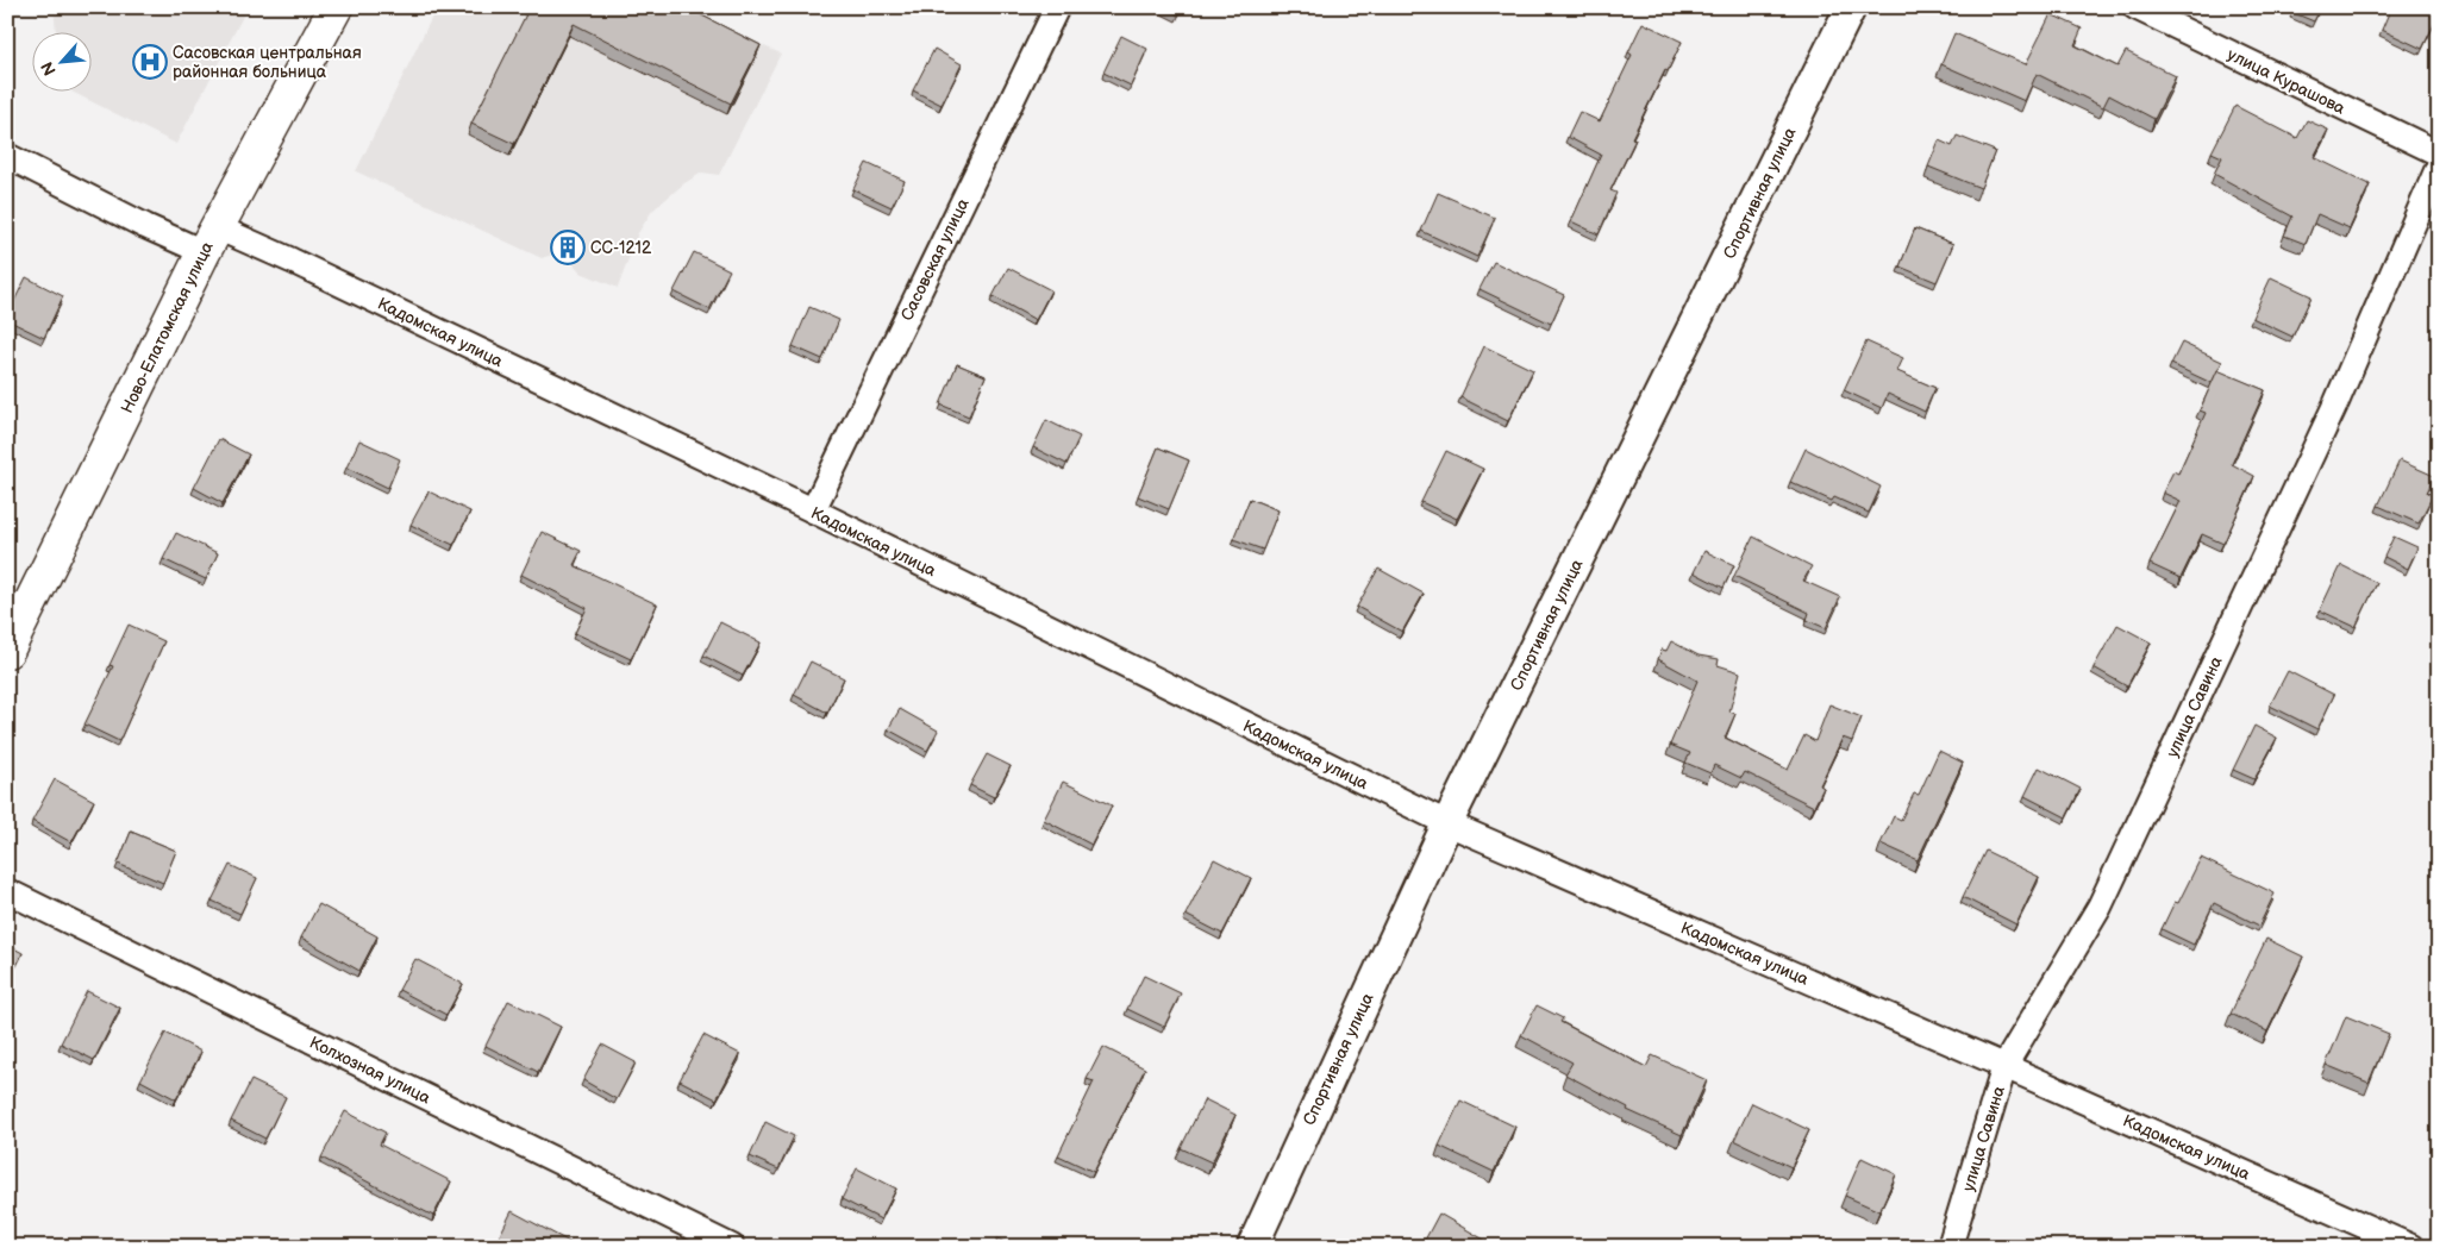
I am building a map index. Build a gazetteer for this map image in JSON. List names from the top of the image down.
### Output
{
  "streets": {
    "main road": ["Ново-Елатомская улица"],
    "street": [
      "улица Курашова",
      "Спортивная улица",
      "Сасовская улица",
      "Кадомская улица",
      "улица Савина",
      "Колхозная улица"
    ]
  },
  "crossings": [
    ["Спортивная улица", "Кадомская улица"],
    ["Сасовская улица", "Кадомская улица"],
    ["Ново-Елатомская улица", "Кадомская улица"],
    ["Кадомская улица", "улица Савина"]
  ],
  "places": {
    "hospital": ["Сасовская центральная районная больница"],
    "building": ["СС-1212"]
  },
  "north": "bottom left"
}
